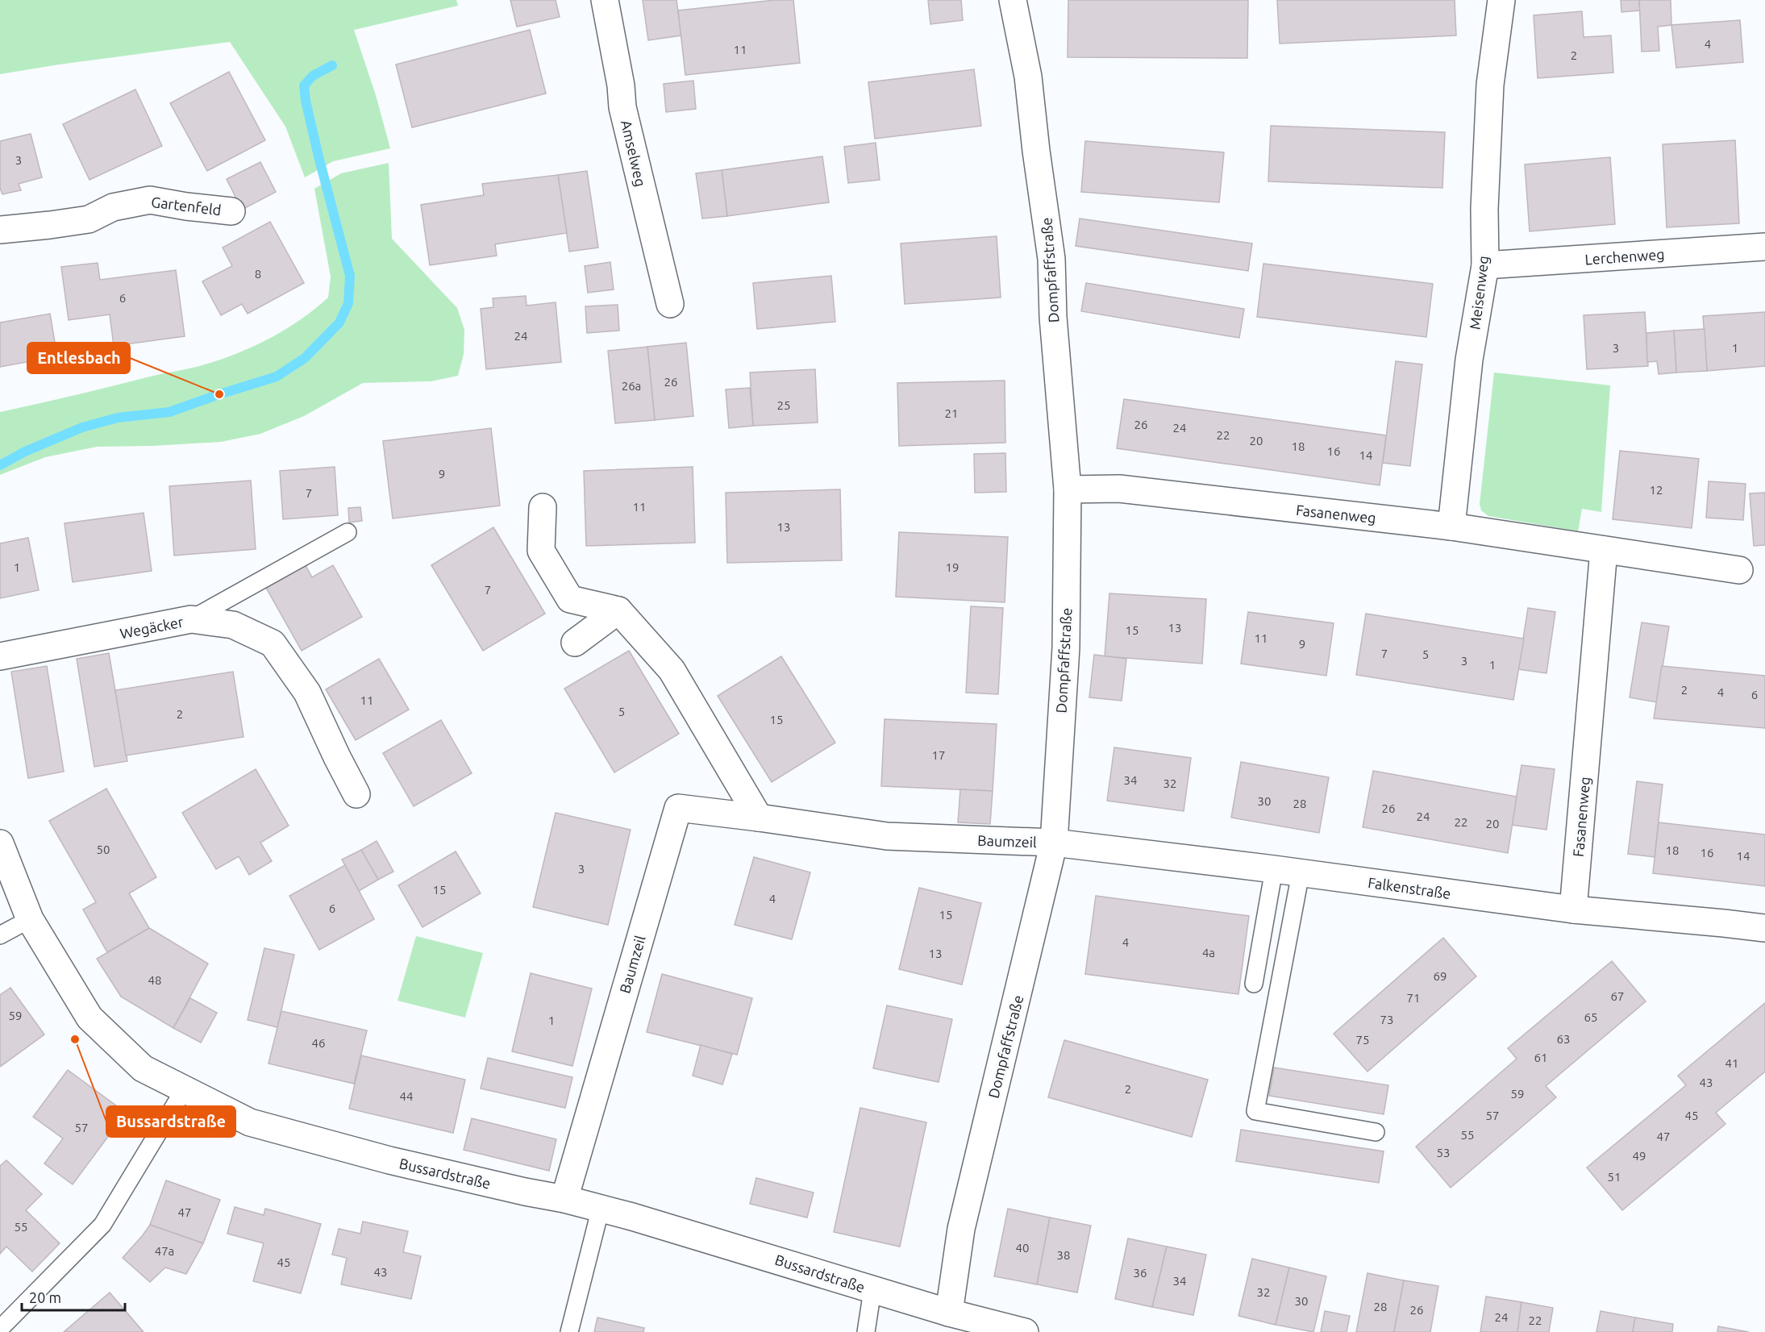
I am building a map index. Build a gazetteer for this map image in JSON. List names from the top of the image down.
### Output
{
  "streets": {
    "street": [
      "Amselweg",
      "Gartenfeld",
      "Lerchenweg",
      "Dompfaffstraße",
      "Meisenweg",
      "Fasanenweg",
      "Wegäcker",
      "Baumzeil",
      "Falkenstraße",
      "Bussardstraße"
    ]
  },
  "crossings": [
    ["Lerchenweg", "Meisenweg"],
    ["Dompfaffstraße", "Fasanenweg"],
    ["Dompfaffstraße", "Baumzeil"],
    ["Dompfaffstraße", "Falkenstraße"],
    ["Dompfaffstraße", "Bussardstraße"],
    ["Meisenweg", "Fasanenweg"],
    ["Fasanenweg", "Falkenstraße"],
    ["Baumzeil", "Falkenstraße"],
    ["Baumzeil", "Bussardstraße"]
  ],
  "places": ["Entlesbach", "Bussardstraße"],
  "house_numbers": [
    "4",
    "11",
    "2",
    "3",
    "8",
    "6",
    "24",
    "3",
    "1",
    "26",
    "26a",
    "25",
    "21",
    "26",
    "24",
    "22",
    "20",
    "18",
    "16",
    "14",
    "9",
    "12",
    "7",
    "11",
    "13",
    "1",
    "19",
    "7",
    "13",
    "15",
    "11",
    "9",
    "7",
    "5",
    "3",
    "1",
    "2",
    "4",
    "6",
    "11",
    "5",
    "2",
    "15",
    "17",
    "34",
    "32",
    "30",
    "28",
    "26",
    "24",
    "22",
    "20",
    "50",
    "18",
    "16",
    "14",
    "3",
    "15",
    "4",
    "6",
    "15",
    "4",
    "4a",
    "13",
    "69",
    "48",
    "67",
    "71",
    "59",
    "65",
    "73",
    "1",
    "63",
    "75",
    "46",
    "61",
    "41",
    "43",
    "2",
    "59",
    "44",
    "57",
    "45",
    "57",
    "55",
    "47",
    "53",
    "49",
    "51",
    "47",
    "55",
    "40",
    "47a",
    "38",
    "45",
    "43",
    "36",
    "34",
    "32",
    "30",
    "28",
    "26",
    "24",
    "22"
  ],
  "scale_bar": "20 m"
}
